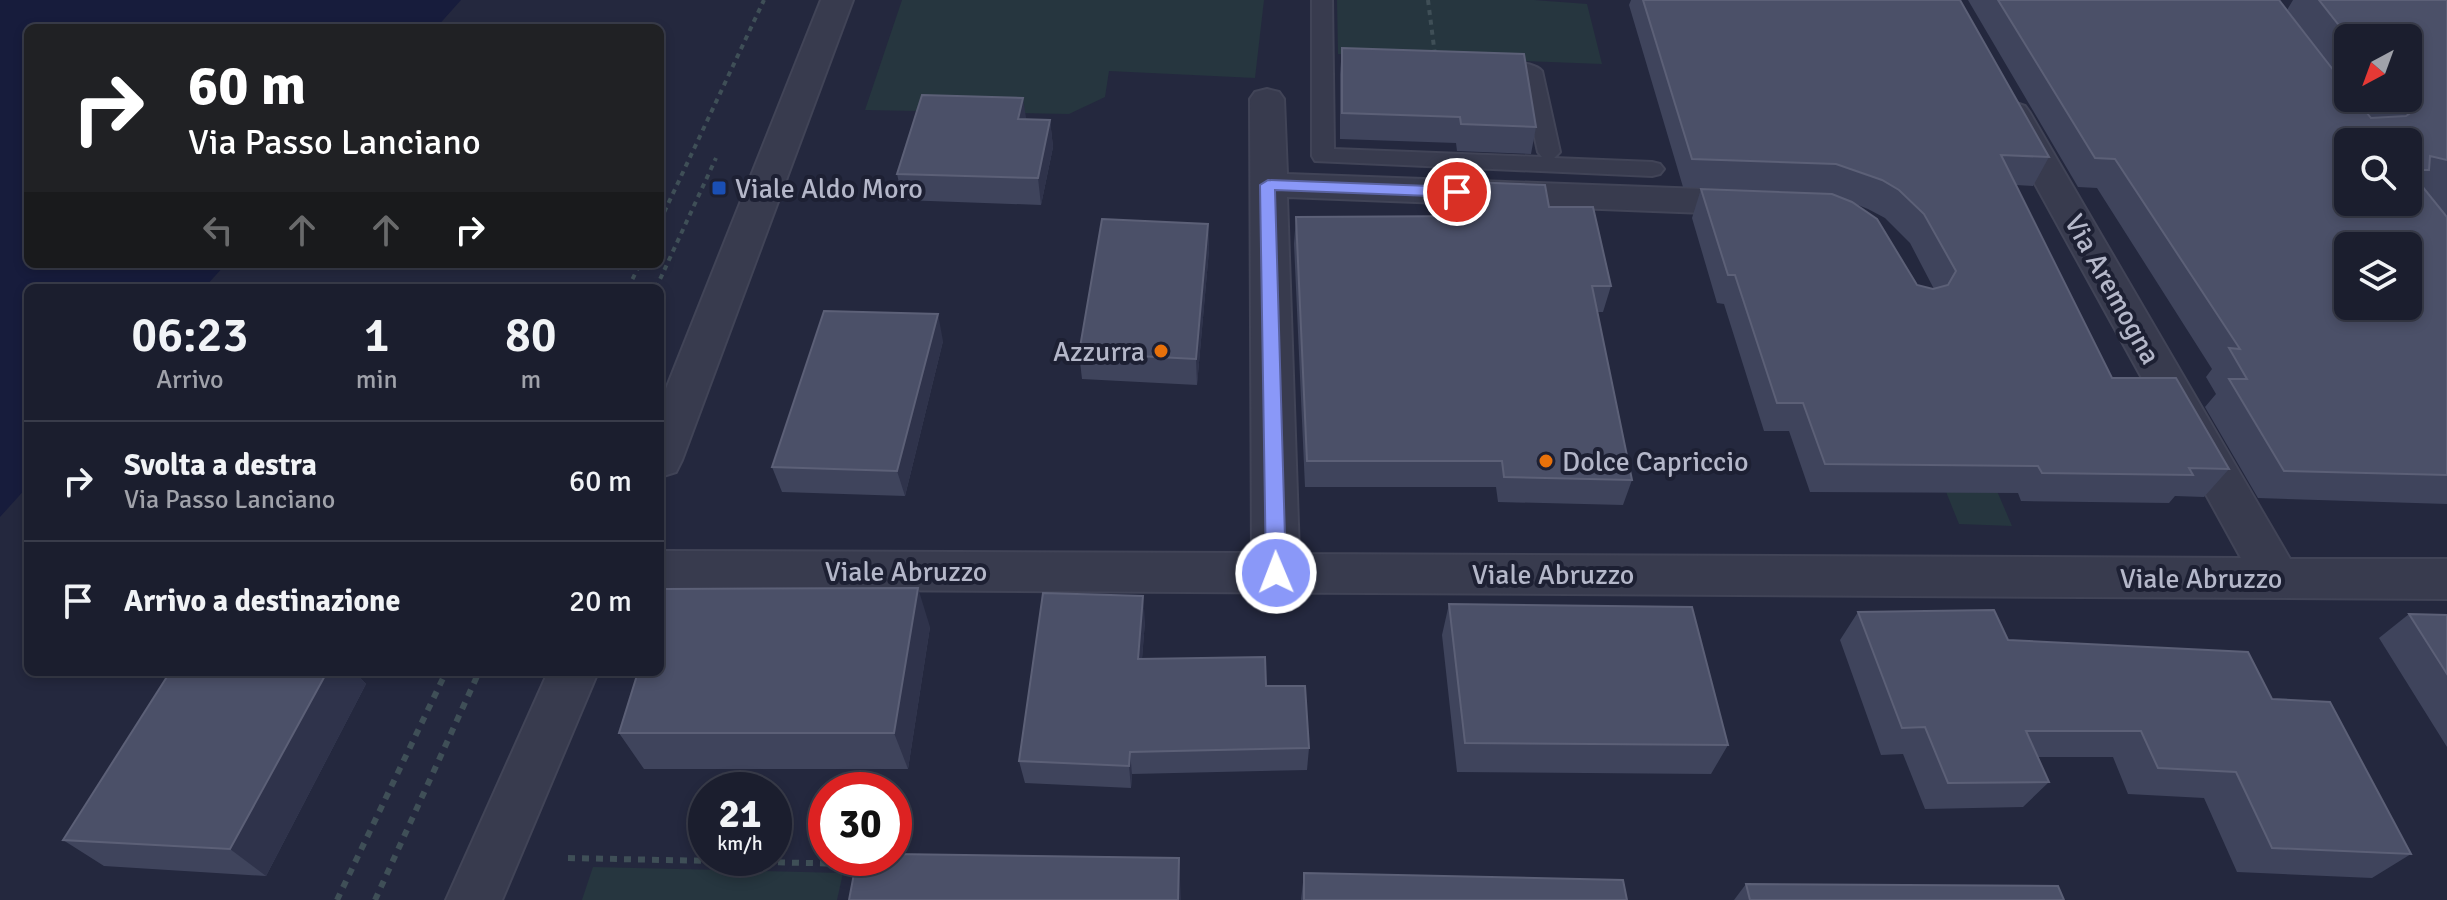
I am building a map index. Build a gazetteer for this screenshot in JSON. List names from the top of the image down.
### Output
{
  "streets": {
    "street": ["Via Aremogna", "Viale Abruzzo"]
  },
  "crossings": [
    ["Via Aremogna", "Viale Abruzzo"]
  ],
  "places": {
    "transit": ["Viale Aldo Moro"],
    "other": ["Azzurra", "Dolce Capriccio"]
  },
  "north": "bottom left",
  "page": {
    "turn": ["60 m", "Via Passo Lanciano"],
    "eta": [
      "06:23",
      "Arrivo",
      "1",
      "min",
      "80",
      "m"
    ],
    "list": [
      {
        "name": "Svolta a destra",
        "note": "Via Passo Lanciano",
        "value": "60 m"
      },
      {
        "name": "Arrivo a destinazione",
        "value": "20 m"
      }
    ],
    "speed": "21 km/h",
    "limit": "30"
  }
}
